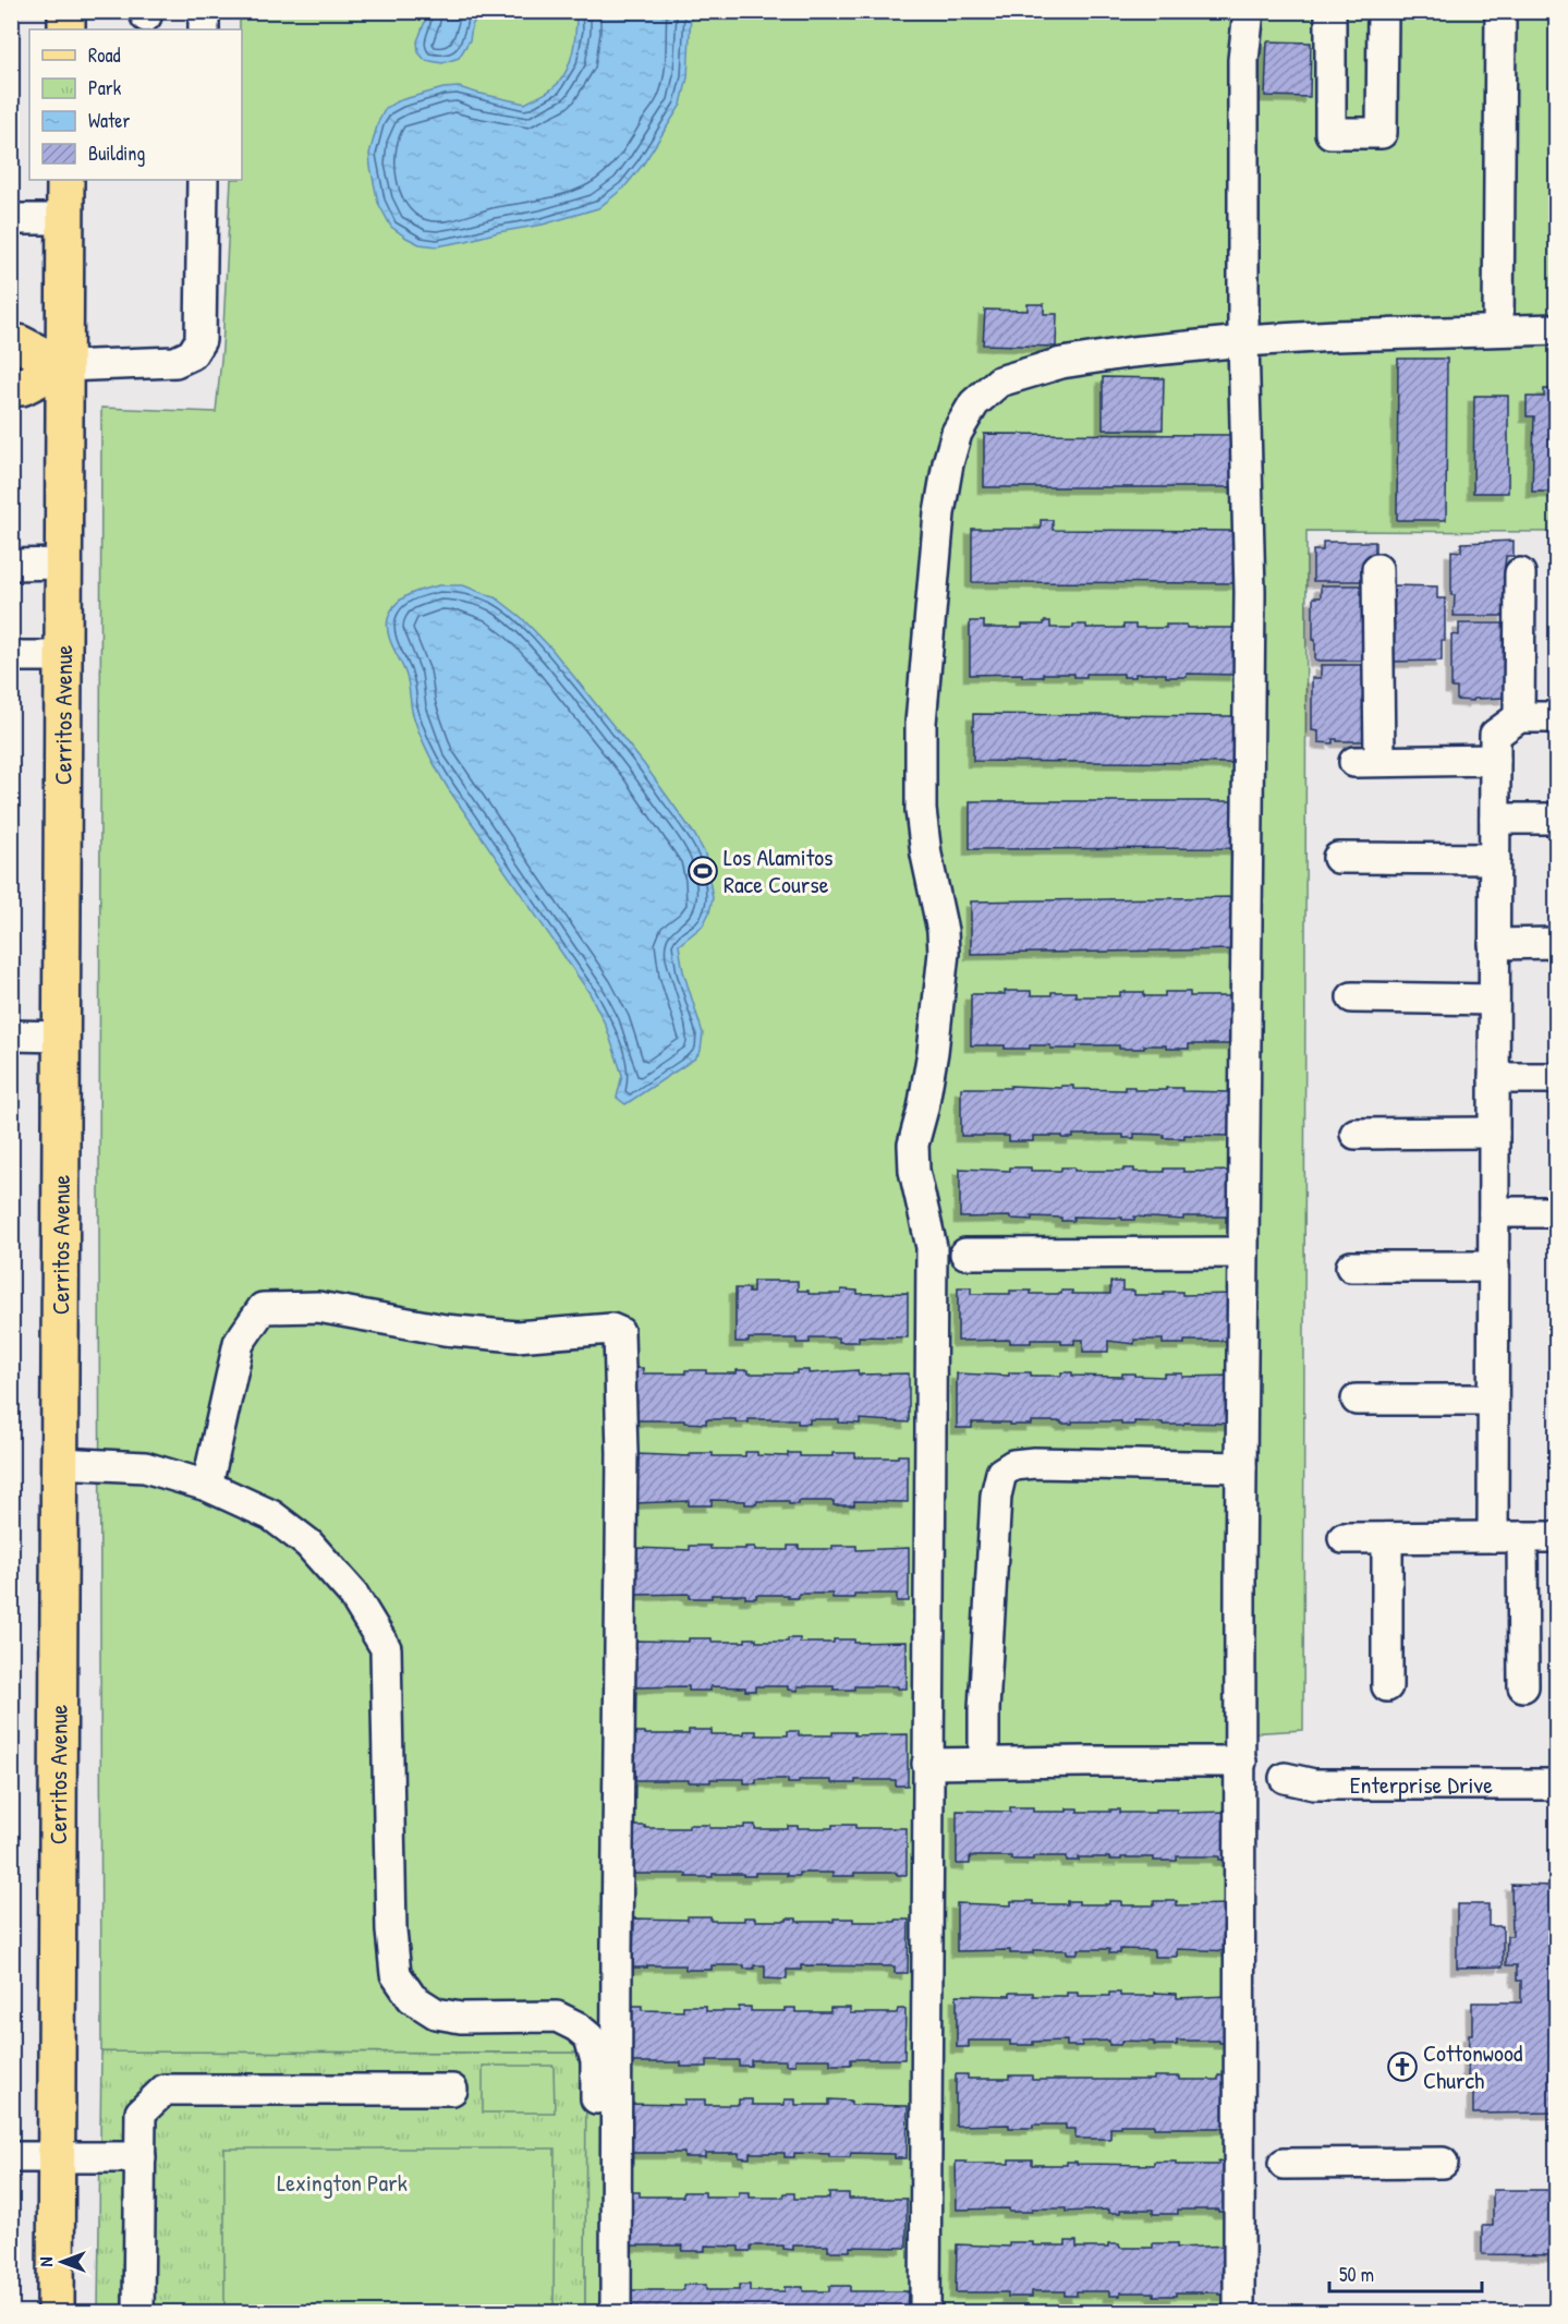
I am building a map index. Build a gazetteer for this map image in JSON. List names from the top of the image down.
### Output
{
  "streets": {
    "main road": ["Cerritos Avenue"],
    "street": ["Enterprise Drive"]
  },
  "parks": ["Lexington Park"],
  "places": {
    "sports": ["Los Alamitos Race Course"],
    "church": ["Cottonwood Church"]
  },
  "legend": [
    "Road",
    "Park",
    "Water",
    "Building"
  ],
  "scale_bar": "50 m",
  "north": "left"
}
